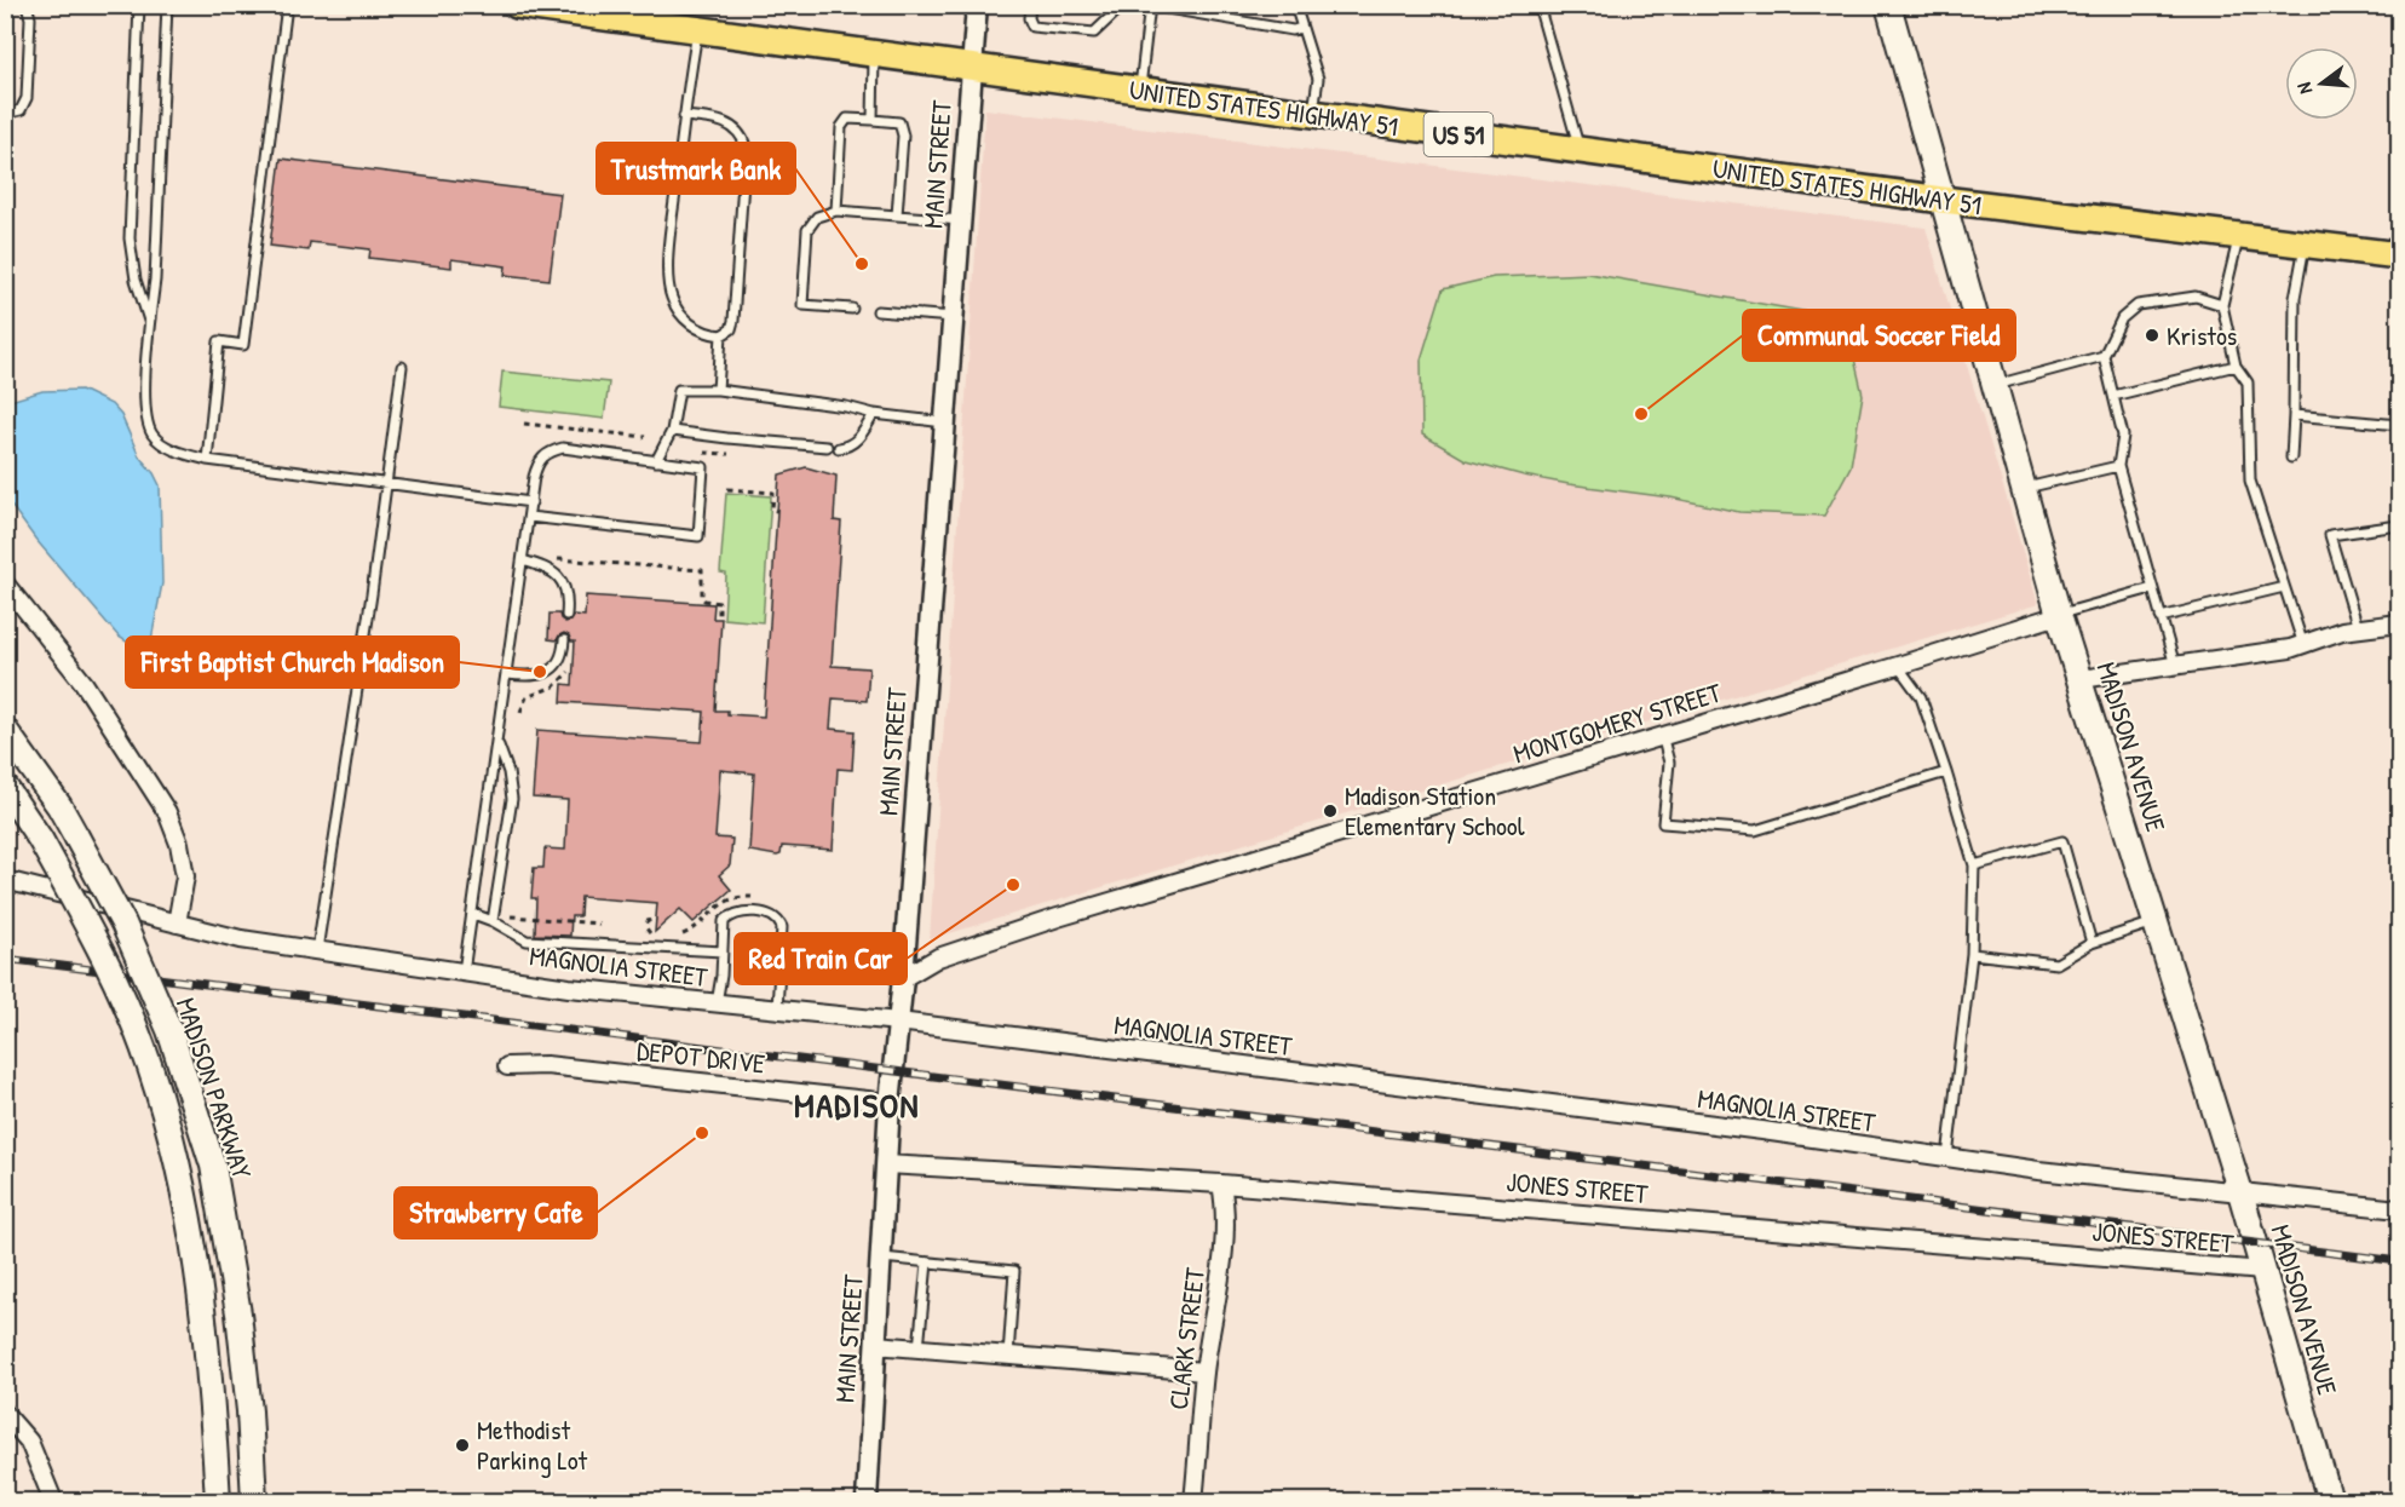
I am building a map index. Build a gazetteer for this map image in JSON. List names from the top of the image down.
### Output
{
  "streets": {
    "main road": [
      "UNITED STATES HIGHWAY 51",
      "US 51",
      "MADISON AVENUE",
      "MADISON PARKWAY"
    ],
    "street": [
      "MAIN STREET",
      "MONTGOMERY STREET",
      "MAGNOLIA STREET",
      "DEPOT DRIVE",
      "JONES STREET",
      "CLARK STREET"
    ]
  },
  "crossings": [
    ["UNITED STATES HIGHWAY 51", "MAIN STREET"],
    ["UNITED STATES HIGHWAY 51", "MADISON AVENUE"],
    ["MAIN STREET", "MONTGOMERY STREET"],
    ["MAIN STREET", "MAGNOLIA STREET"],
    ["MAIN STREET", "DEPOT DRIVE"],
    ["MAIN STREET", "JONES STREET"],
    ["MONTGOMERY STREET", "MADISON AVENUE"],
    ["MADISON AVENUE", "MAGNOLIA STREET"],
    ["MADISON AVENUE", "JONES STREET"],
    ["JONES STREET", "CLARK STREET"]
  ],
  "districts": ["MADISON"],
  "places": [
    "Trustmark Bank",
    "Kristos",
    "Communal Soccer Field",
    "First Baptist Church Madison",
    "Madison Station Elementary School",
    "Red Train Car",
    "Strawberry Cafe",
    "Methodist Parking Lot"
  ],
  "north": "left"
}
